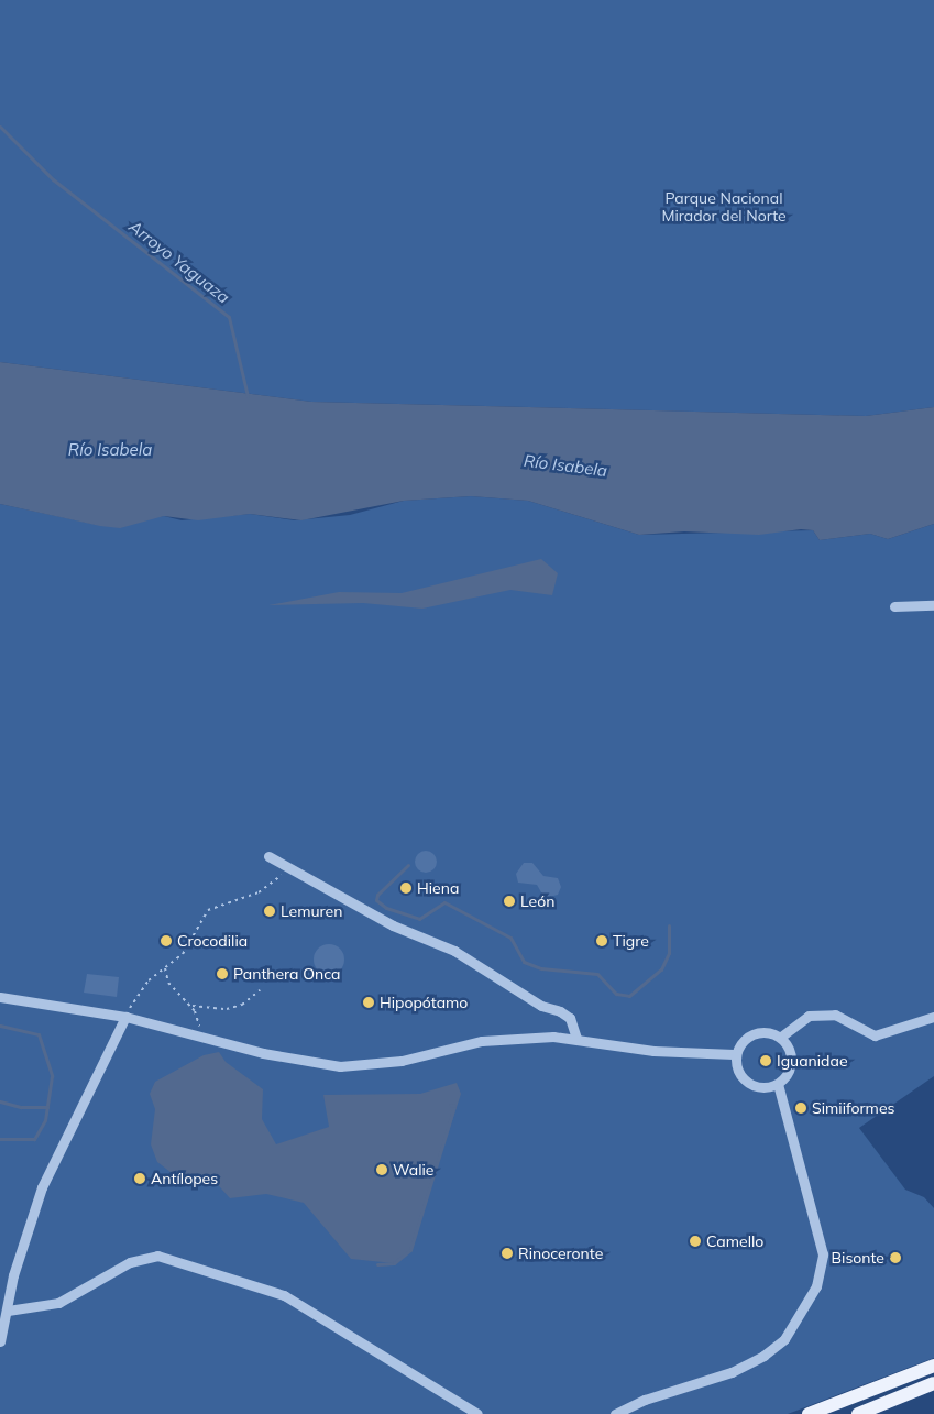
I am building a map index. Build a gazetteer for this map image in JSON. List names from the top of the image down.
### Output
{
  "water": ["Arroyo Yaguaza", "Río Isabela"],
  "parks": ["Parque Nacional Mirador del Norte"],
  "places": [
    "Hiena",
    "León",
    "Lemuren",
    "Crocodilia",
    "Tigre",
    "Panthera Onca",
    "Hipopótamo",
    "Iguanidae",
    "Simiiformes",
    "Walie",
    "Antílopes",
    "Camello",
    "Rinoceronte",
    "Bisonte"
  ]
}
